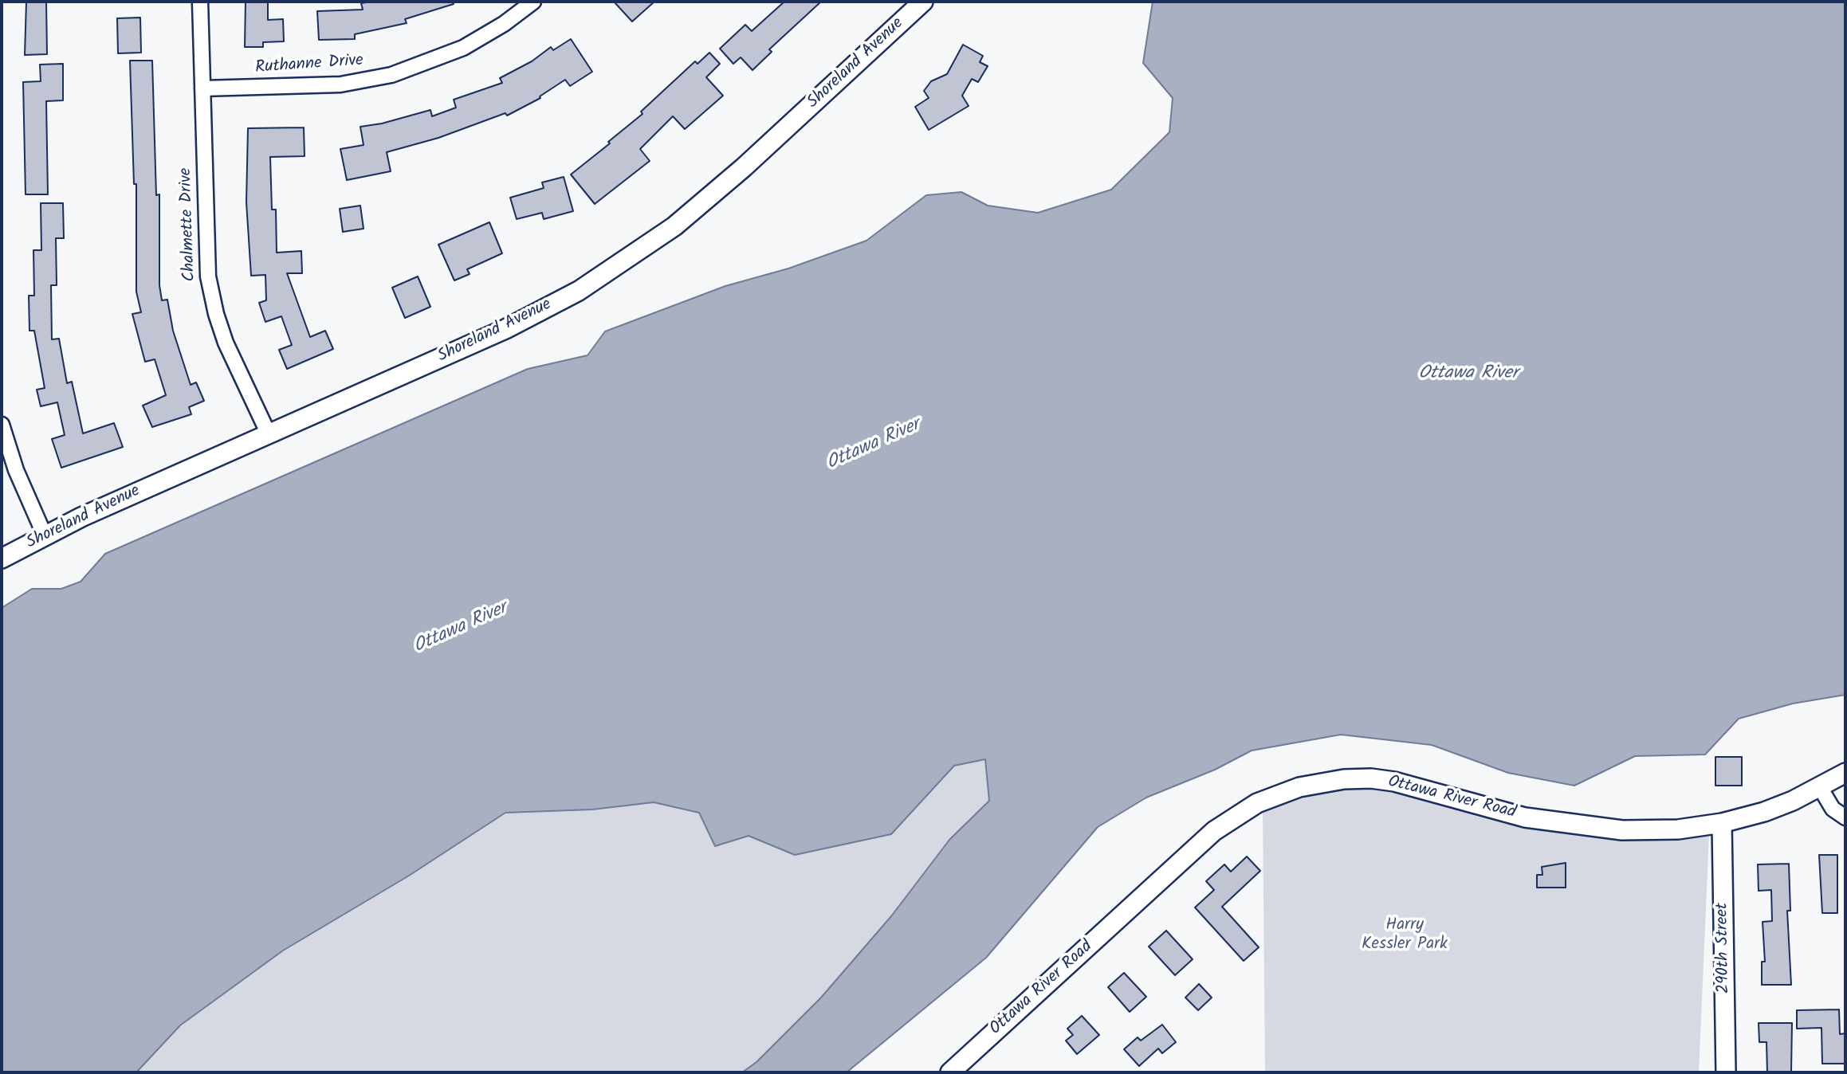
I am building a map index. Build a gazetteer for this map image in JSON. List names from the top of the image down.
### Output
{
  "streets": {
    "street": [
      "Shoreland Avenue",
      "Ruthanne Drive",
      "Chalmette Drive",
      "Ottawa River Road",
      "290th Street"
    ]
  },
  "crossings": [
    ["Shoreland Avenue", "Chalmette Drive"],
    ["Ruthanne Drive", "Chalmette Drive"],
    ["Ottawa River Road", "290th Street"]
  ],
  "water": ["Ottawa River"],
  "parks": ["Harry Kessler Park"]
}
